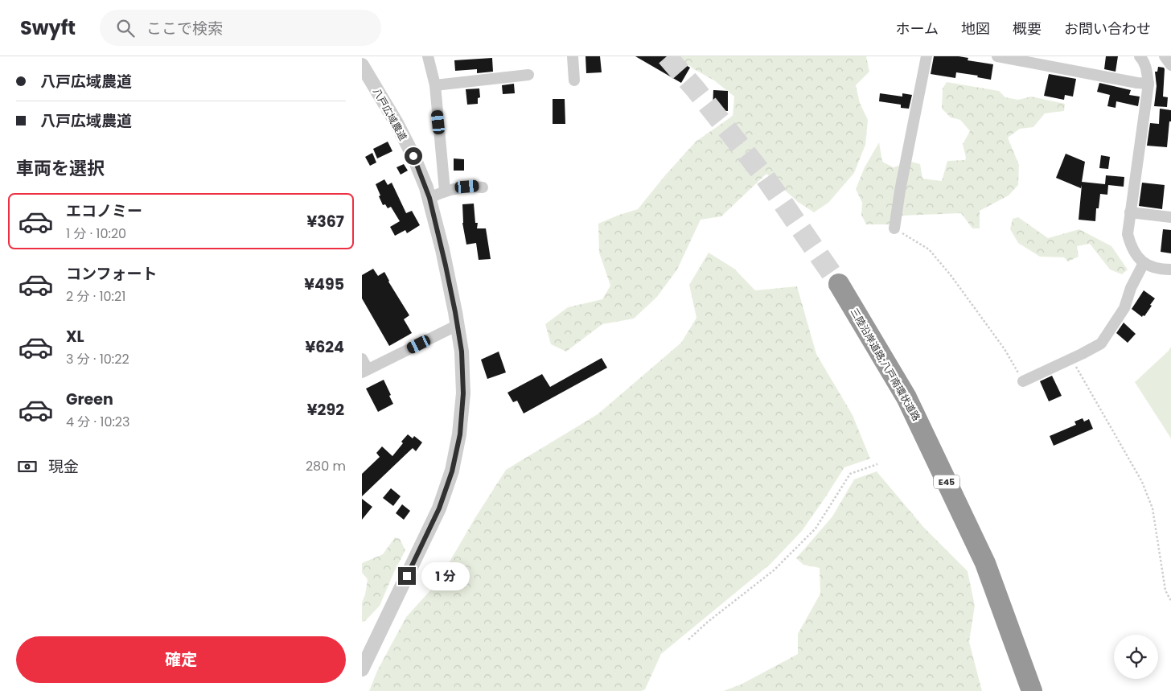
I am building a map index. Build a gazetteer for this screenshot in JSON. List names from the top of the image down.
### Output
{
  "streets": {
    "highway": ["三陸沿岸道路;八戸南環状道路", "E45"],
    "street": ["八戸広域農道"]
  },
  "page": {
    "header": "Swyft",
    "search": "ここで検索",
    "nav": [
      "ホーム",
      "地図",
      "概要",
      "お問い合わせ"
    ],
    "banner": ["八戸広域農道", "八戸広域農道"],
    "heading": "車両を選択",
    "list": [
      {
        "name": "エコノミー",
        "note": "1 分 · 10:20",
        "value": "¥367"
      },
      {
        "name": "コンフォート",
        "note": "2 分 · 10:21",
        "value": "¥495"
      },
      {
        "name": "XL",
        "note": "3 分 · 10:22",
        "value": "¥624"
      },
      {
        "name": "Green",
        "note": "4 分 · 10:23",
        "value": "¥292"
      }
    ],
    "pay": ["現金", "280 m"],
    "bubble": "1 分",
    "buttons": "確定"
  }
}
